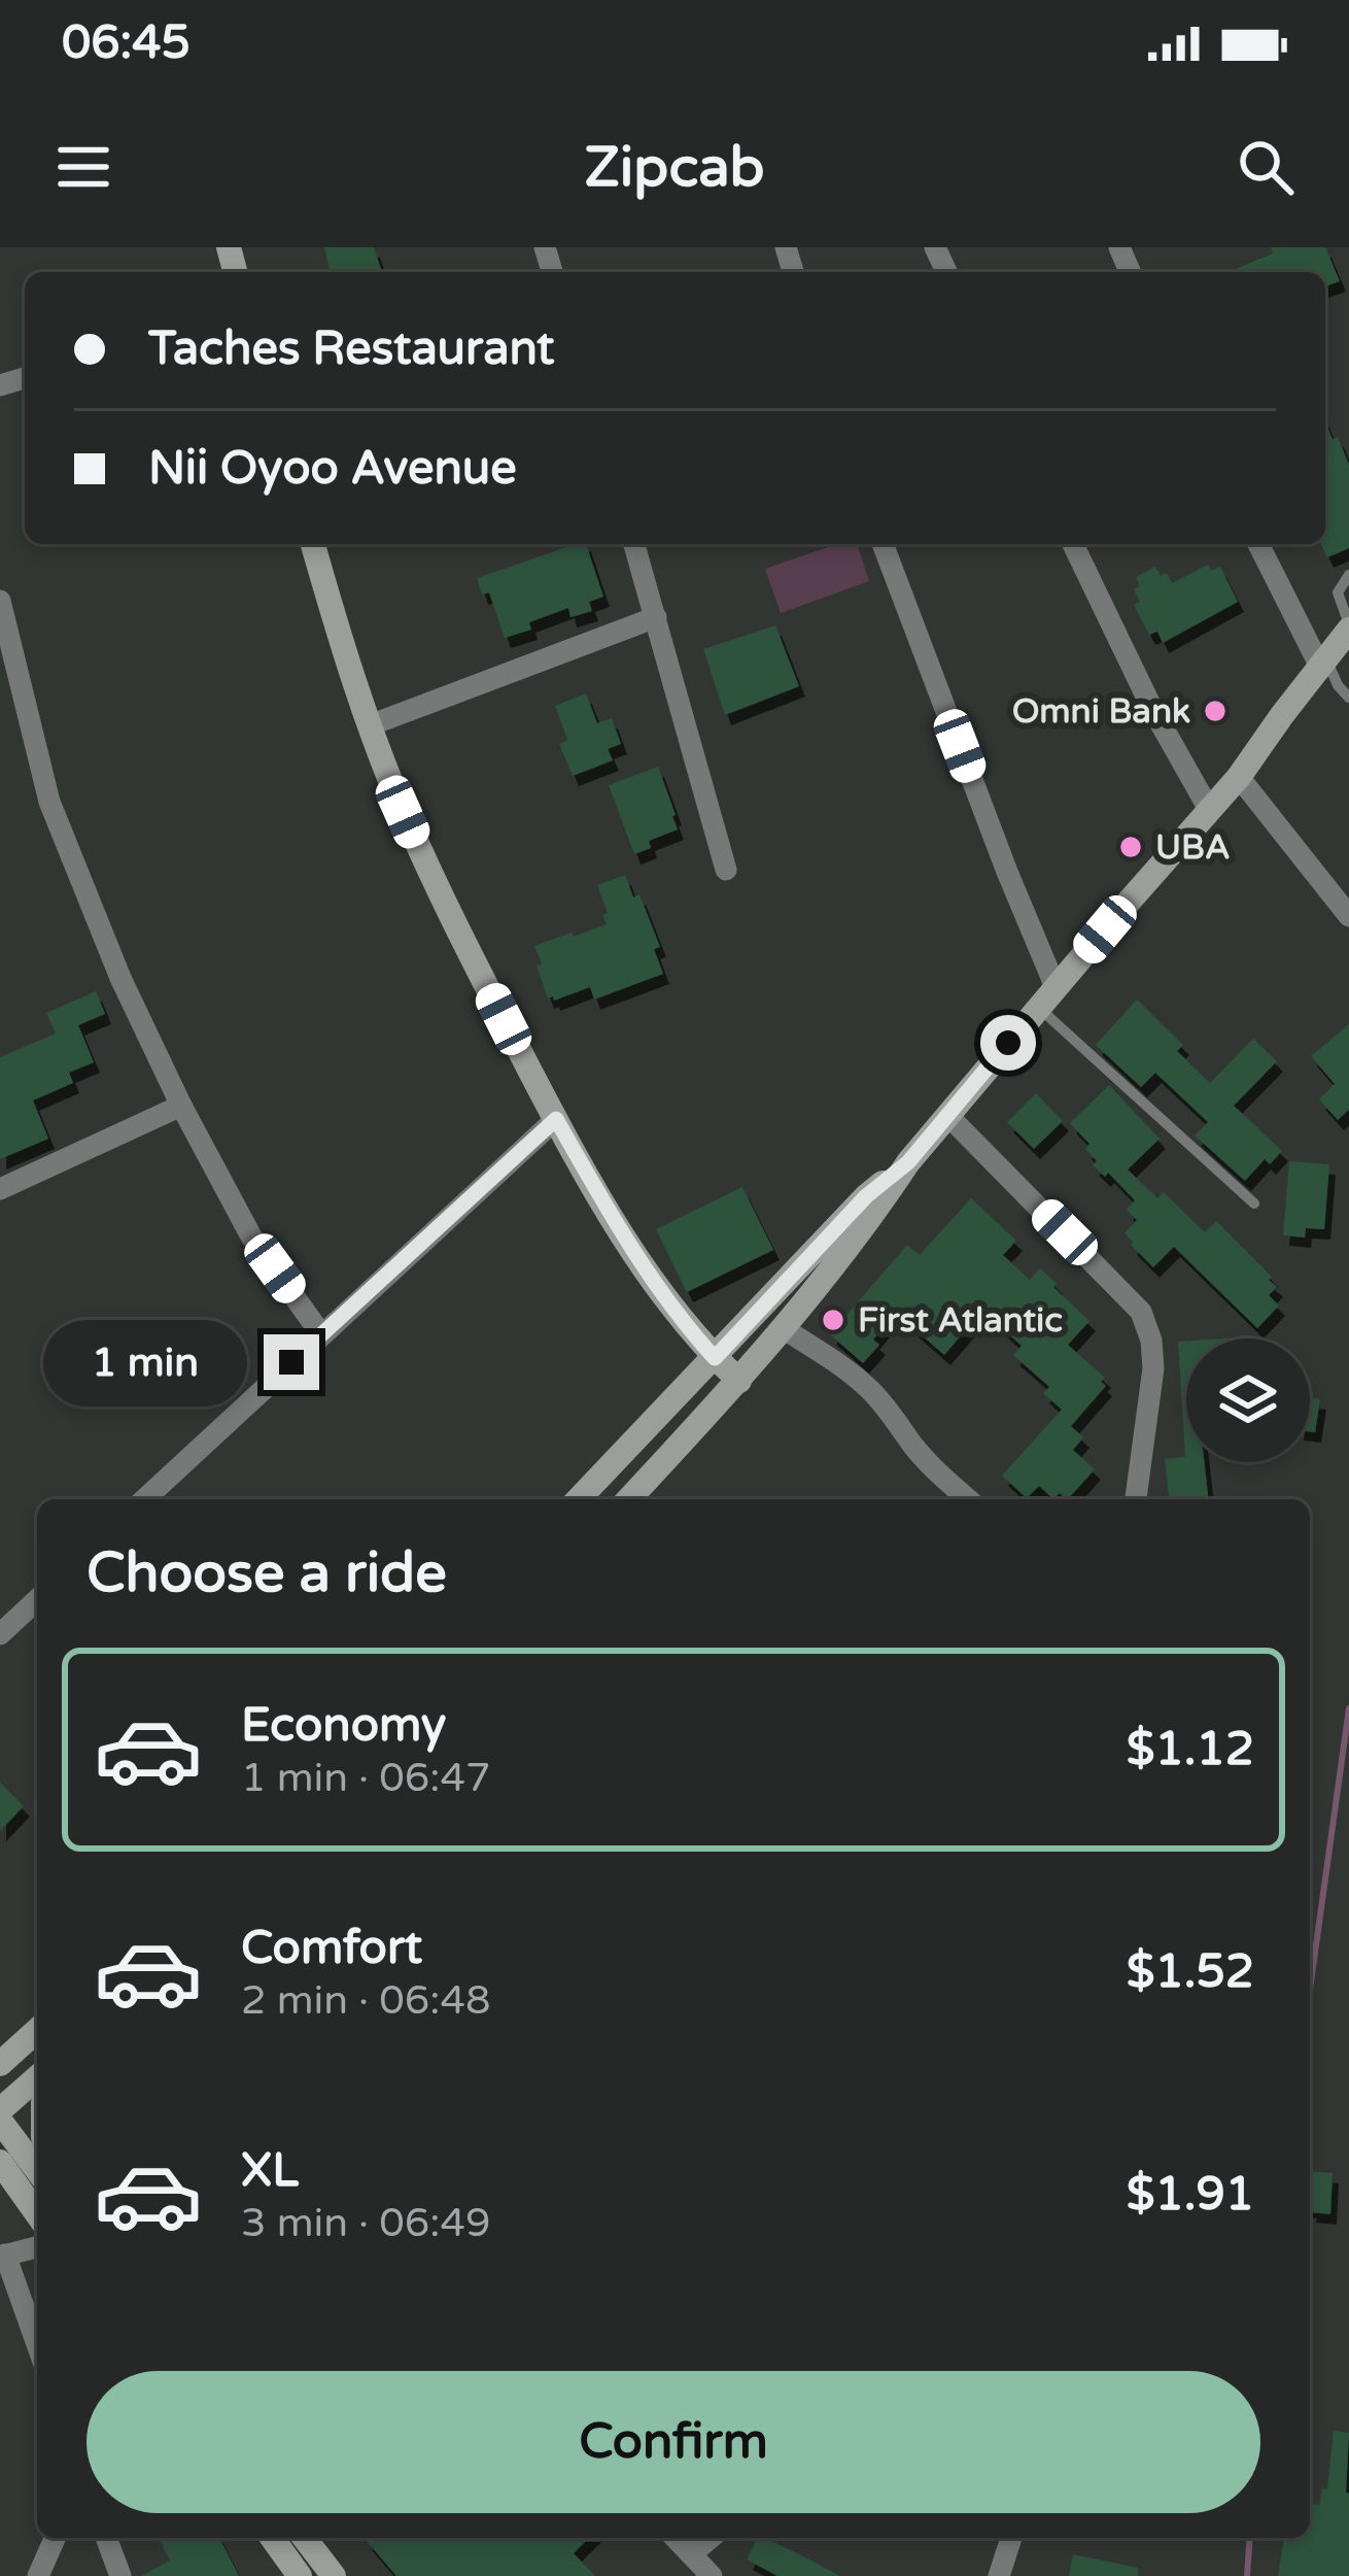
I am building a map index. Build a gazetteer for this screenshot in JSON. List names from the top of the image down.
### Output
{
  "places": ["Omni Bank", "UBA", "First Atlantic"],
  "page": {
    "status": "06:45",
    "header": "Zipcab",
    "banner": ["Taches Restaurant", "Nii Oyoo Avenue"],
    "bubble": "1 min",
    "heading": "Choose a ride",
    "list": [
      {
        "name": "Economy",
        "note": "1 min · 06:47",
        "value": "$1.12"
      },
      {
        "name": "Comfort",
        "note": "2 min · 06:48",
        "value": "$1.52"
      },
      {
        "name": "XL",
        "note": "3 min · 06:49",
        "value": "$1.91"
      }
    ],
    "buttons": "Confirm"
  }
}
